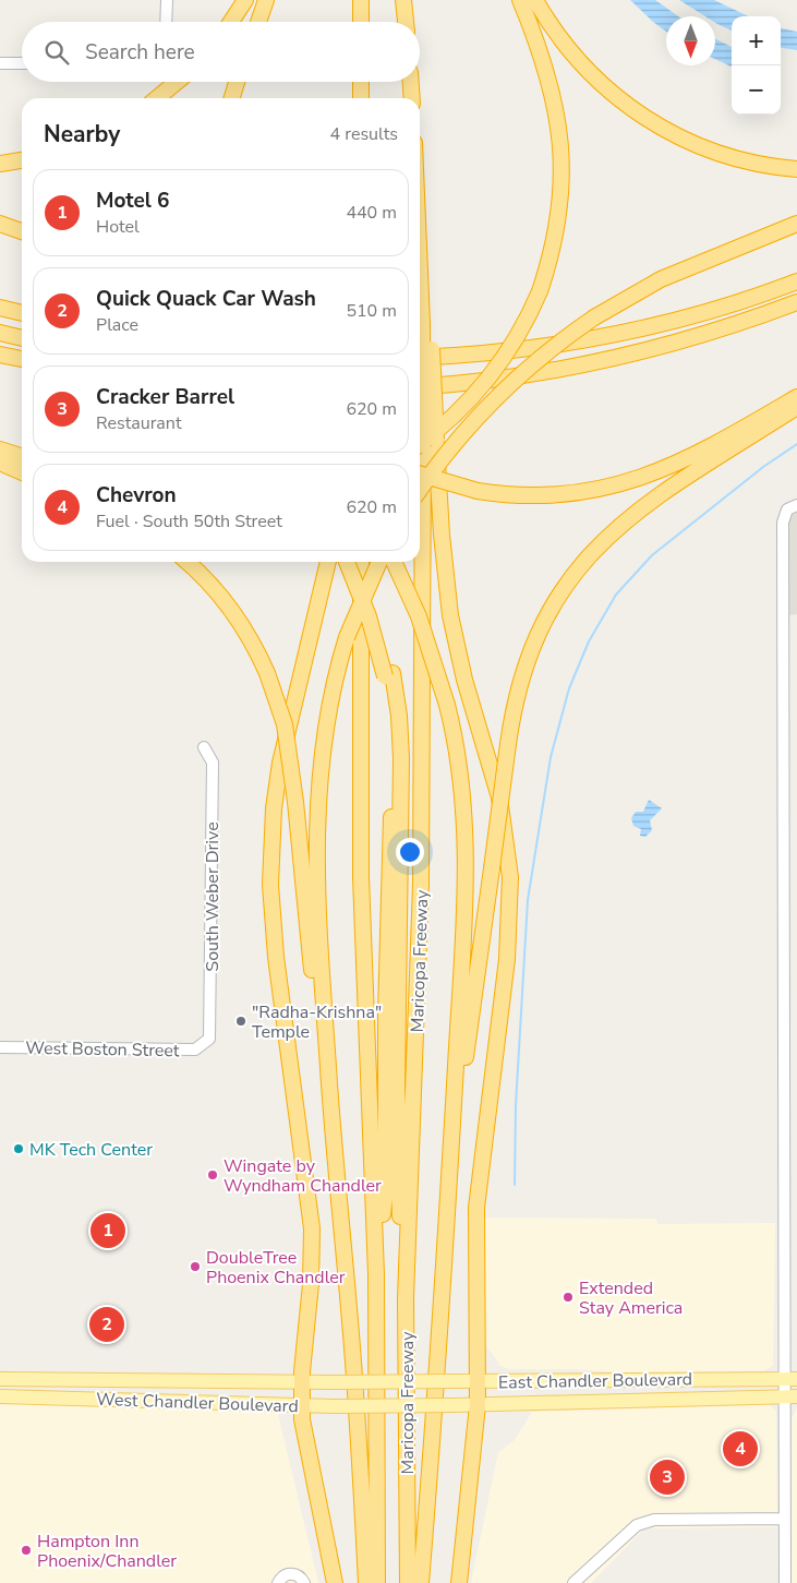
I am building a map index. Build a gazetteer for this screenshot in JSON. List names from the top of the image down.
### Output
{
  "streets": {
    "highway": ["Maricopa Freeway"],
    "main road": ["East Chandler Boulevard", "West Chandler Boulevard"],
    "street": ["South Weber Drive", "West Boston Street"]
  },
  "crossings": [
    ["South Weber Drive", "West Boston Street"],
    ["East Chandler Boulevard", "West Chandler Boulevard"]
  ],
  "places": [
    "\"Radha-Krishna\" Temple",
    "MK Tech Center",
    "Wingate by Wyndham Chandler",
    "DoubleTree Phoenix Chandler",
    "Extended Stay America",
    "Hampton Inn Phoenix/Chandler"
  ],
  "north": "bottom",
  "page": {
    "map_buttons": ["+", "−"],
    "search": "Search here",
    "heading": ["Nearby", "4 results"],
    "list": [
      {
        "mark": "1",
        "name": "Motel 6",
        "note": "Hotel",
        "value": "440 m"
      },
      {
        "mark": "2",
        "name": "Quick Quack Car Wash",
        "note": "Place",
        "value": "510 m"
      },
      {
        "mark": "3",
        "name": "Cracker Barrel",
        "note": "Restaurant",
        "value": "620 m"
      },
      {
        "mark": "4",
        "name": "Chevron",
        "note": "Fuel · South 50th Street",
        "value": "620 m"
      }
    ],
    "pins": [
      "1",
      "2",
      "4",
      "3"
    ]
  }
}
